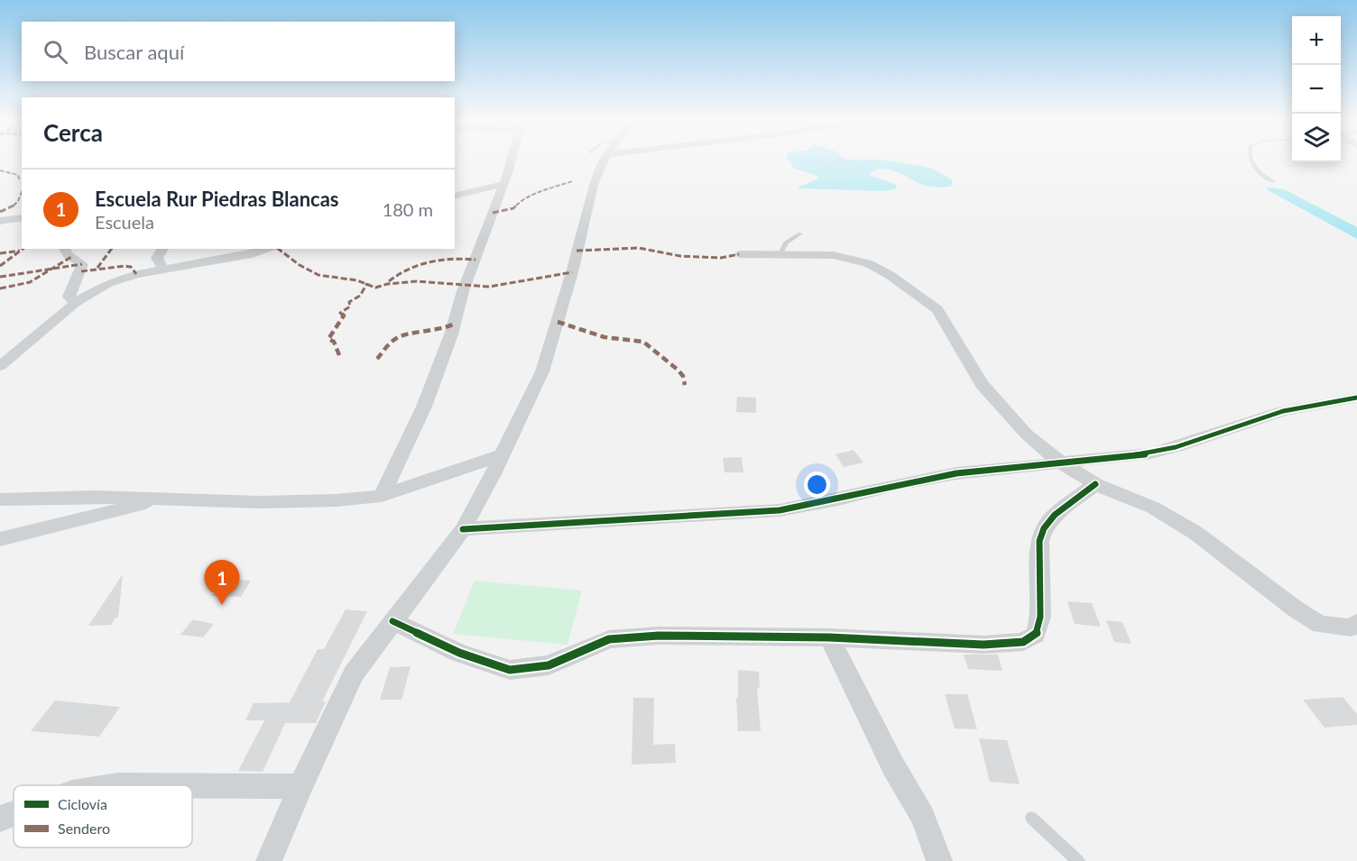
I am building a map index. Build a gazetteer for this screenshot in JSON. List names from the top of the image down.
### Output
{
  "legend": ["Ciclovía", "Sendero"],
  "page": {
    "map_buttons": ["+", "−"],
    "search": "Buscar aquí",
    "heading": "Cerca",
    "list": [
      {
        "mark": "1",
        "name": "Escuela Rur Piedras Blancas",
        "note": "Escuela",
        "value": "180 m"
      }
    ],
    "pins": "1"
  }
}
